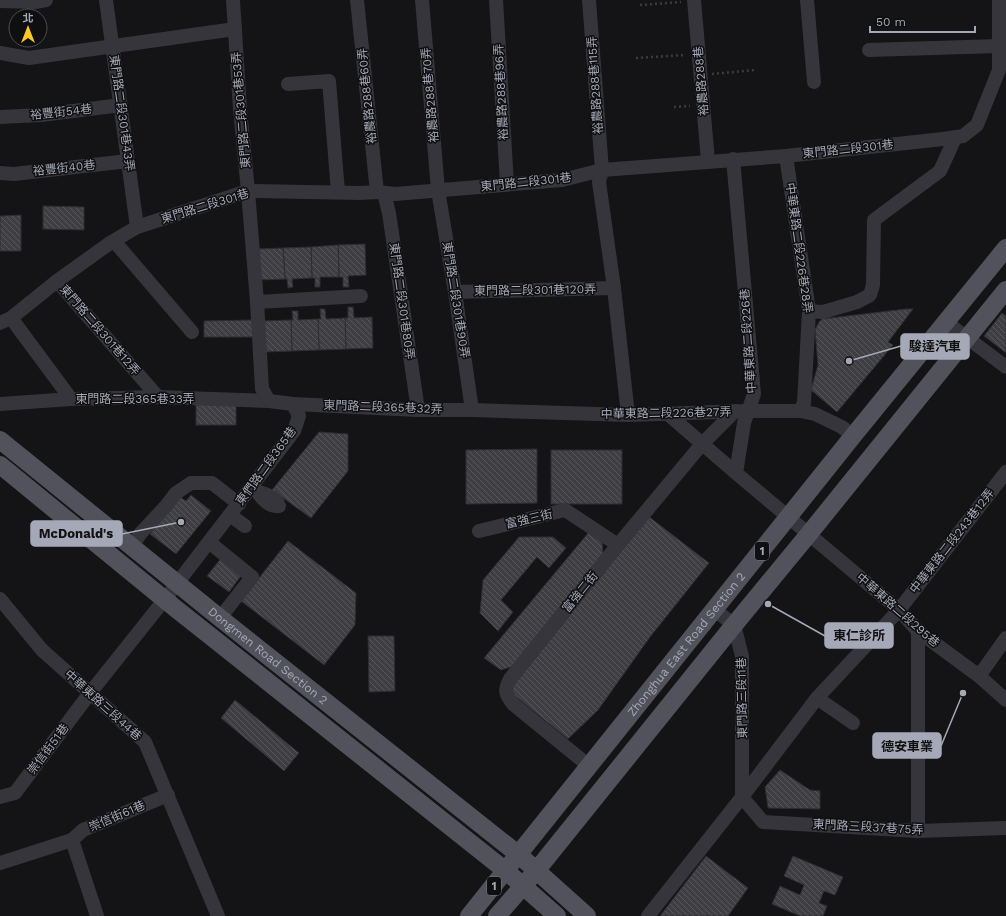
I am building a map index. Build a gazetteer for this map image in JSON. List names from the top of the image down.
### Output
{
  "streets": {
    "main road": ["1", "Zhonghua East Road Section 2", "Dongmen Road Section 2"],
    "street": [
      "裕農路288巷",
      "裕農路288巷115弄",
      "裕農路288巷96弄",
      "裕農路288巷70弄",
      "裕農路288巷60弄",
      "東門路二段301巷53弄",
      "裕豐街54巷",
      "東門路二段301巷43弄",
      "東門路二段301巷",
      "裕豐街40巷",
      "中華東路二段226巷28弄",
      "東門路二段301巷120弄",
      "東門路二段301巷90弄",
      "東門路二段301巷80弄",
      "東門路二段301巷12弄",
      "中華東路二段226巷",
      "東門路二段365巷33弄",
      "東門路二段365巷32弄",
      "中華東路二段226巷27弄",
      "東們路二段365巷",
      "富強三街",
      "中華東路二段243巷12弄",
      "富強二街",
      "中華東路二段295巷",
      "東門路三段11巷",
      "中華東路三段44巷",
      "崇信街51巷",
      "崇信街61巷",
      "東門路三段37巷75弄"
    ]
  },
  "crossings": [
    ["裕農路288巷", "東門路二段301巷"],
    ["裕農路288巷115弄", "東門路二段301巷"],
    ["裕農路288巷115弄", "東門路二段301巷120弄"],
    ["裕農路288巷96弄", "東門路二段301巷"],
    ["裕農路288巷70弄", "東門路二段301巷"],
    ["裕農路288巷70弄", "東門路二段301巷90弄"],
    ["裕農路288巷60弄", "東門路二段301巷"],
    ["裕農路288巷60弄", "東門路二段301巷80弄"],
    ["東門路二段301巷53弄", "東門路二段301巷"],
    ["裕豐街54巷", "東門路二段301巷43弄"],
    ["東門路二段301巷43弄", "東門路二段301巷"],
    ["東門路二段301巷43弄", "裕豐街40巷"],
    ["東門路二段301巷", "中華東路二段226巷28弄"],
    ["東門路二段301巷", "東門路二段301巷120弄"],
    ["東門路二段301巷", "東門路二段301巷90弄"],
    ["東門路二段301巷", "東門路二段301巷80弄"],
    ["東門路二段301巷", "東門路二段301巷12弄"],
    ["東門路二段301巷", "中華東路二段226巷"],
    ["中華東路二段226巷28弄", "中華東路二段226巷27弄"],
    ["東門路二段301巷120弄", "東門路二段301巷90弄"],
    ["東門路二段301巷120弄", "中華東路二段226巷27弄"],
    ["東門路二段301巷90弄", "東門路二段365巷32弄"],
    ["東門路二段301巷90弄", "中華東路二段226巷27弄"],
    ["東門路二段301巷80弄", "東門路二段365巷32弄"],
    ["東門路二段301巷12弄", "東門路二段365巷33弄"],
    ["中華東路二段226巷", "中華東路二段226巷27弄"],
    ["中華東路二段226巷", "富強二街"],
    ["東門路二段365巷32弄", "中華東路二段226巷27弄"],
    ["東門路二段365巷32弄", "東們路二段365巷"],
    ["中華東路二段226巷27弄", "富強二街"],
    ["中華東路二段226巷27弄", "Zhonghua East Road Section 2"],
    ["東們路二段365巷", "Dongmen Road Section 2"],
    ["東們路二段365巷", "崇信街51巷"],
    ["富強三街", "富強二街"],
    ["中華東路二段243巷12弄", "中華東路二段295巷"],
    ["1", "Zhonghua East Road Section 2"],
    ["1", "Dongmen Road Section 2"],
    ["富強二街", "Zhonghua East Road Section 2"],
    ["中華東路二段295巷", "Zhonghua East Road Section 2"],
    ["Zhonghua East Road Section 2", "Dongmen Road Section 2"],
    ["Zhonghua East Road Section 2", "東門路三段11巷"],
    ["Dongmen Road Section 2", "崇信街51巷"],
    ["東門路三段11巷", "東門路三段37巷75弄"],
    ["中華東路三段44巷", "崇信街51巷"],
    ["中華東路三段44巷", "崇信街61巷"]
  ],
  "places": [
    "駿達汽車",
    "McDonald's",
    "東仁診所",
    "德安車業"
  ],
  "scale_bar": "50 m",
  "north": "top"
}
